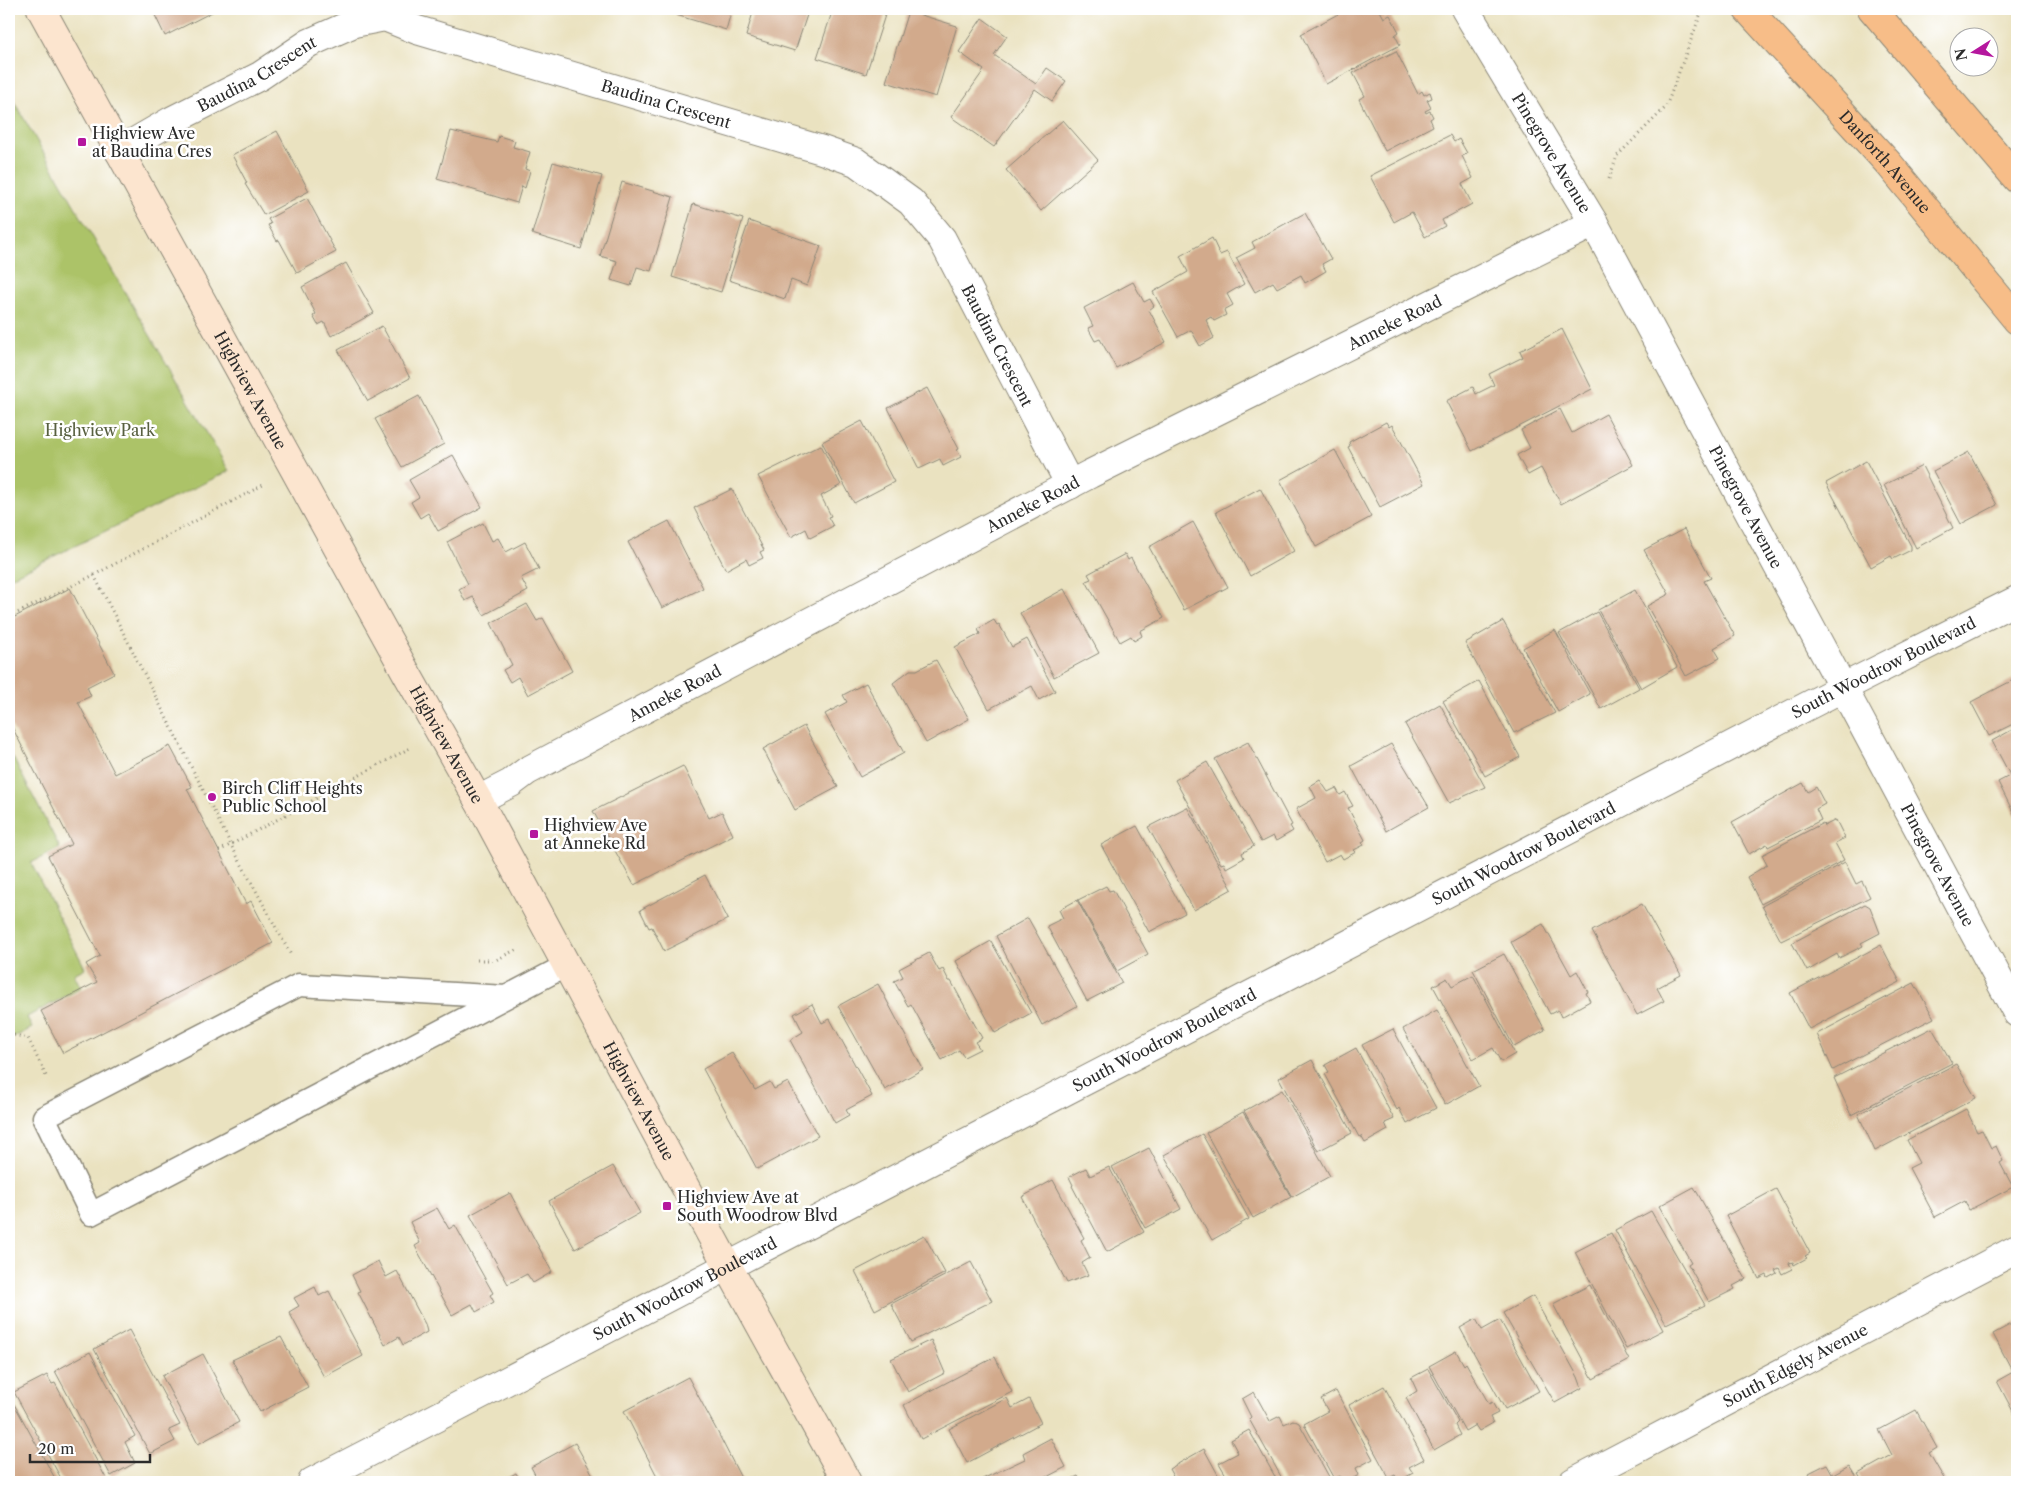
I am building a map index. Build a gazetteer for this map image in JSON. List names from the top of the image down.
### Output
{
  "streets": {
    "main road": ["Danforth Avenue"],
    "street": [
      "Baudina Crescent",
      "Pinegrove Avenue",
      "Anneke Road",
      "Highview Avenue",
      "South Woodrow Boulevard",
      "South Edgely Avenue"
    ]
  },
  "crossings": [
    ["Baudina Crescent", "Anneke Road"],
    ["Baudina Crescent", "Highview Avenue"],
    ["Pinegrove Avenue", "Anneke Road"],
    ["Pinegrove Avenue", "South Woodrow Boulevard"],
    ["Anneke Road", "Highview Avenue"],
    ["Highview Avenue", "South Woodrow Boulevard"]
  ],
  "parks": ["Highview Park"],
  "places": {
    "transit": ["Highview Ave at Baudina Cres", "Highview Ave at Anneke Rd", "Highview Ave at South Woodrow Blvd"],
    "other": ["Birch Cliff Heights Public School"]
  },
  "scale_bar": "20 m",
  "north": "left"
}
